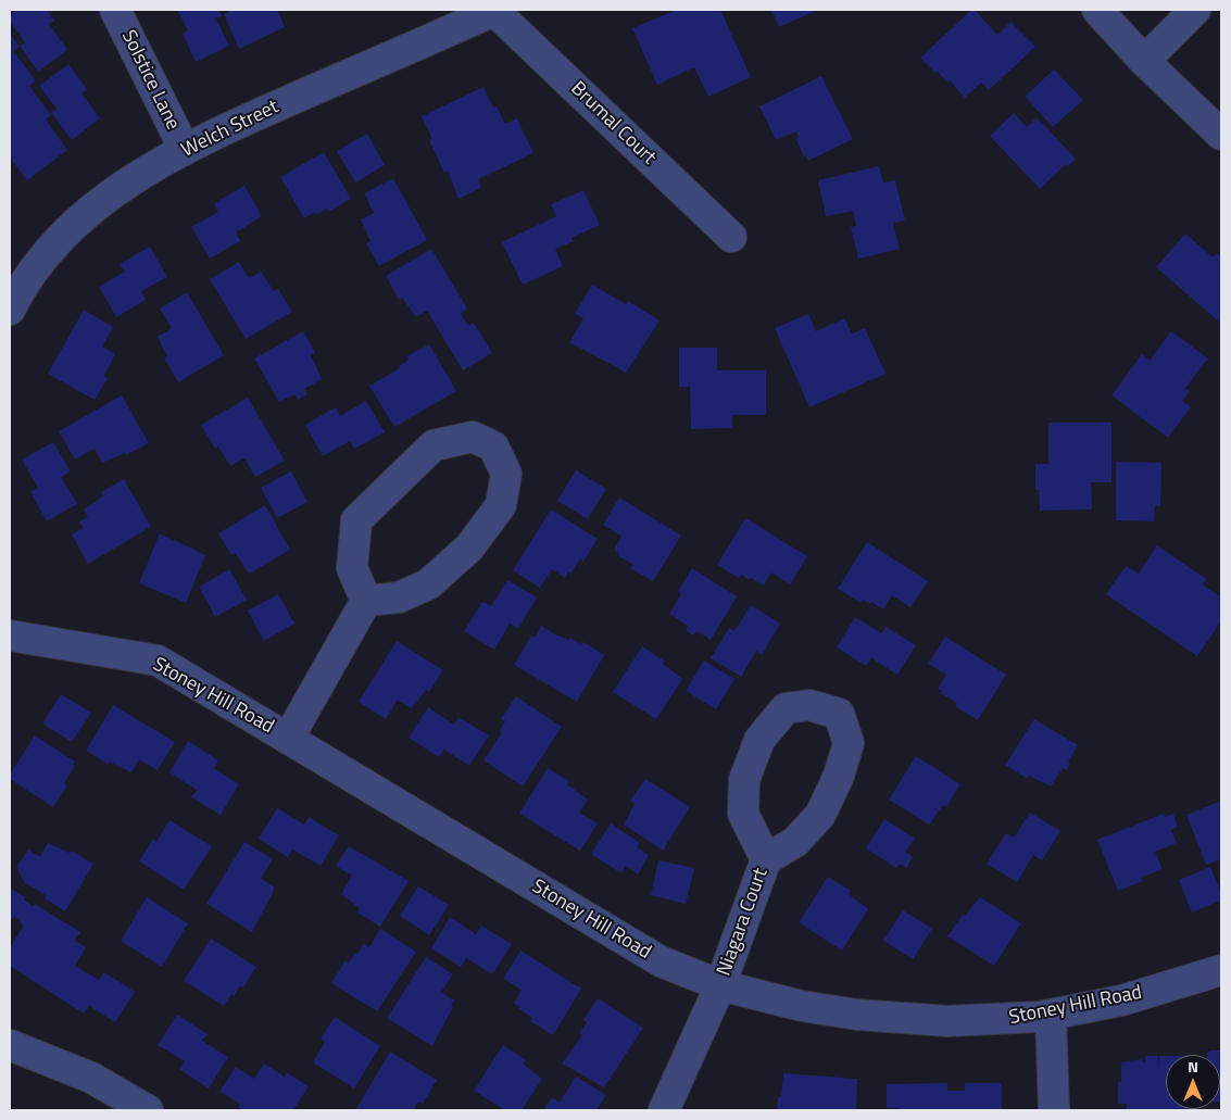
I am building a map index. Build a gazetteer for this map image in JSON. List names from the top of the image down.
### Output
{
  "streets": {
    "street": [
      "Solstice Lane",
      "Brumal Court",
      "Welch Street",
      "Stoney Hill Road",
      "Niagara Court"
    ]
  },
  "crossings": [
    ["Solstice Lane", "Welch Street"],
    ["Brumal Court", "Welch Street"],
    ["Stoney Hill Road", "Niagara Court"]
  ],
  "north": "top"
}
